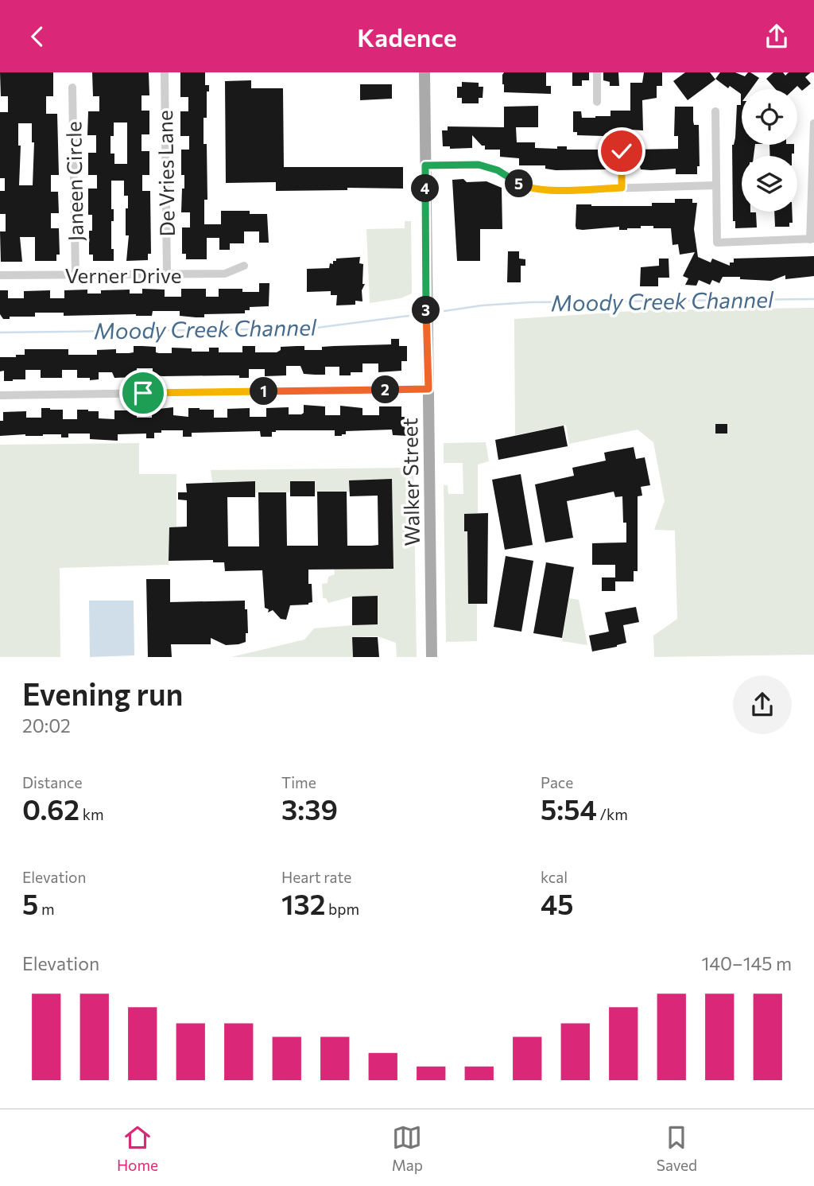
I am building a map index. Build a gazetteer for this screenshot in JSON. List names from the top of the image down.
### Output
{
  "streets": {
    "main road": ["Walker Street"],
    "street": ["De Vries Lane", "Janeen Circle", "Verner Drive"]
  },
  "crossings": [
    ["De Vries Lane", "Verner Drive"],
    ["Janeen Circle", "Verner Drive"]
  ],
  "water": ["Moody Creek Channel"],
  "page": {
    "header": "Kadence",
    "pins": [
      "5",
      "4",
      "3",
      "2",
      "1"
    ],
    "heading": ["Evening run", "20:02"],
    "stats": [
      ["Distance", "0.62 km"],
      ["Time", "3:39"],
      ["Pace", "5:54 /km"],
      ["Elevation", "5 m"],
      ["Heart rate", "132 bpm"],
      ["kcal", "45"]
    ],
    "chart": ["Elevation", "140–145 m"],
    "tabs": ["Home", "Map", "Saved"]
  }
}
